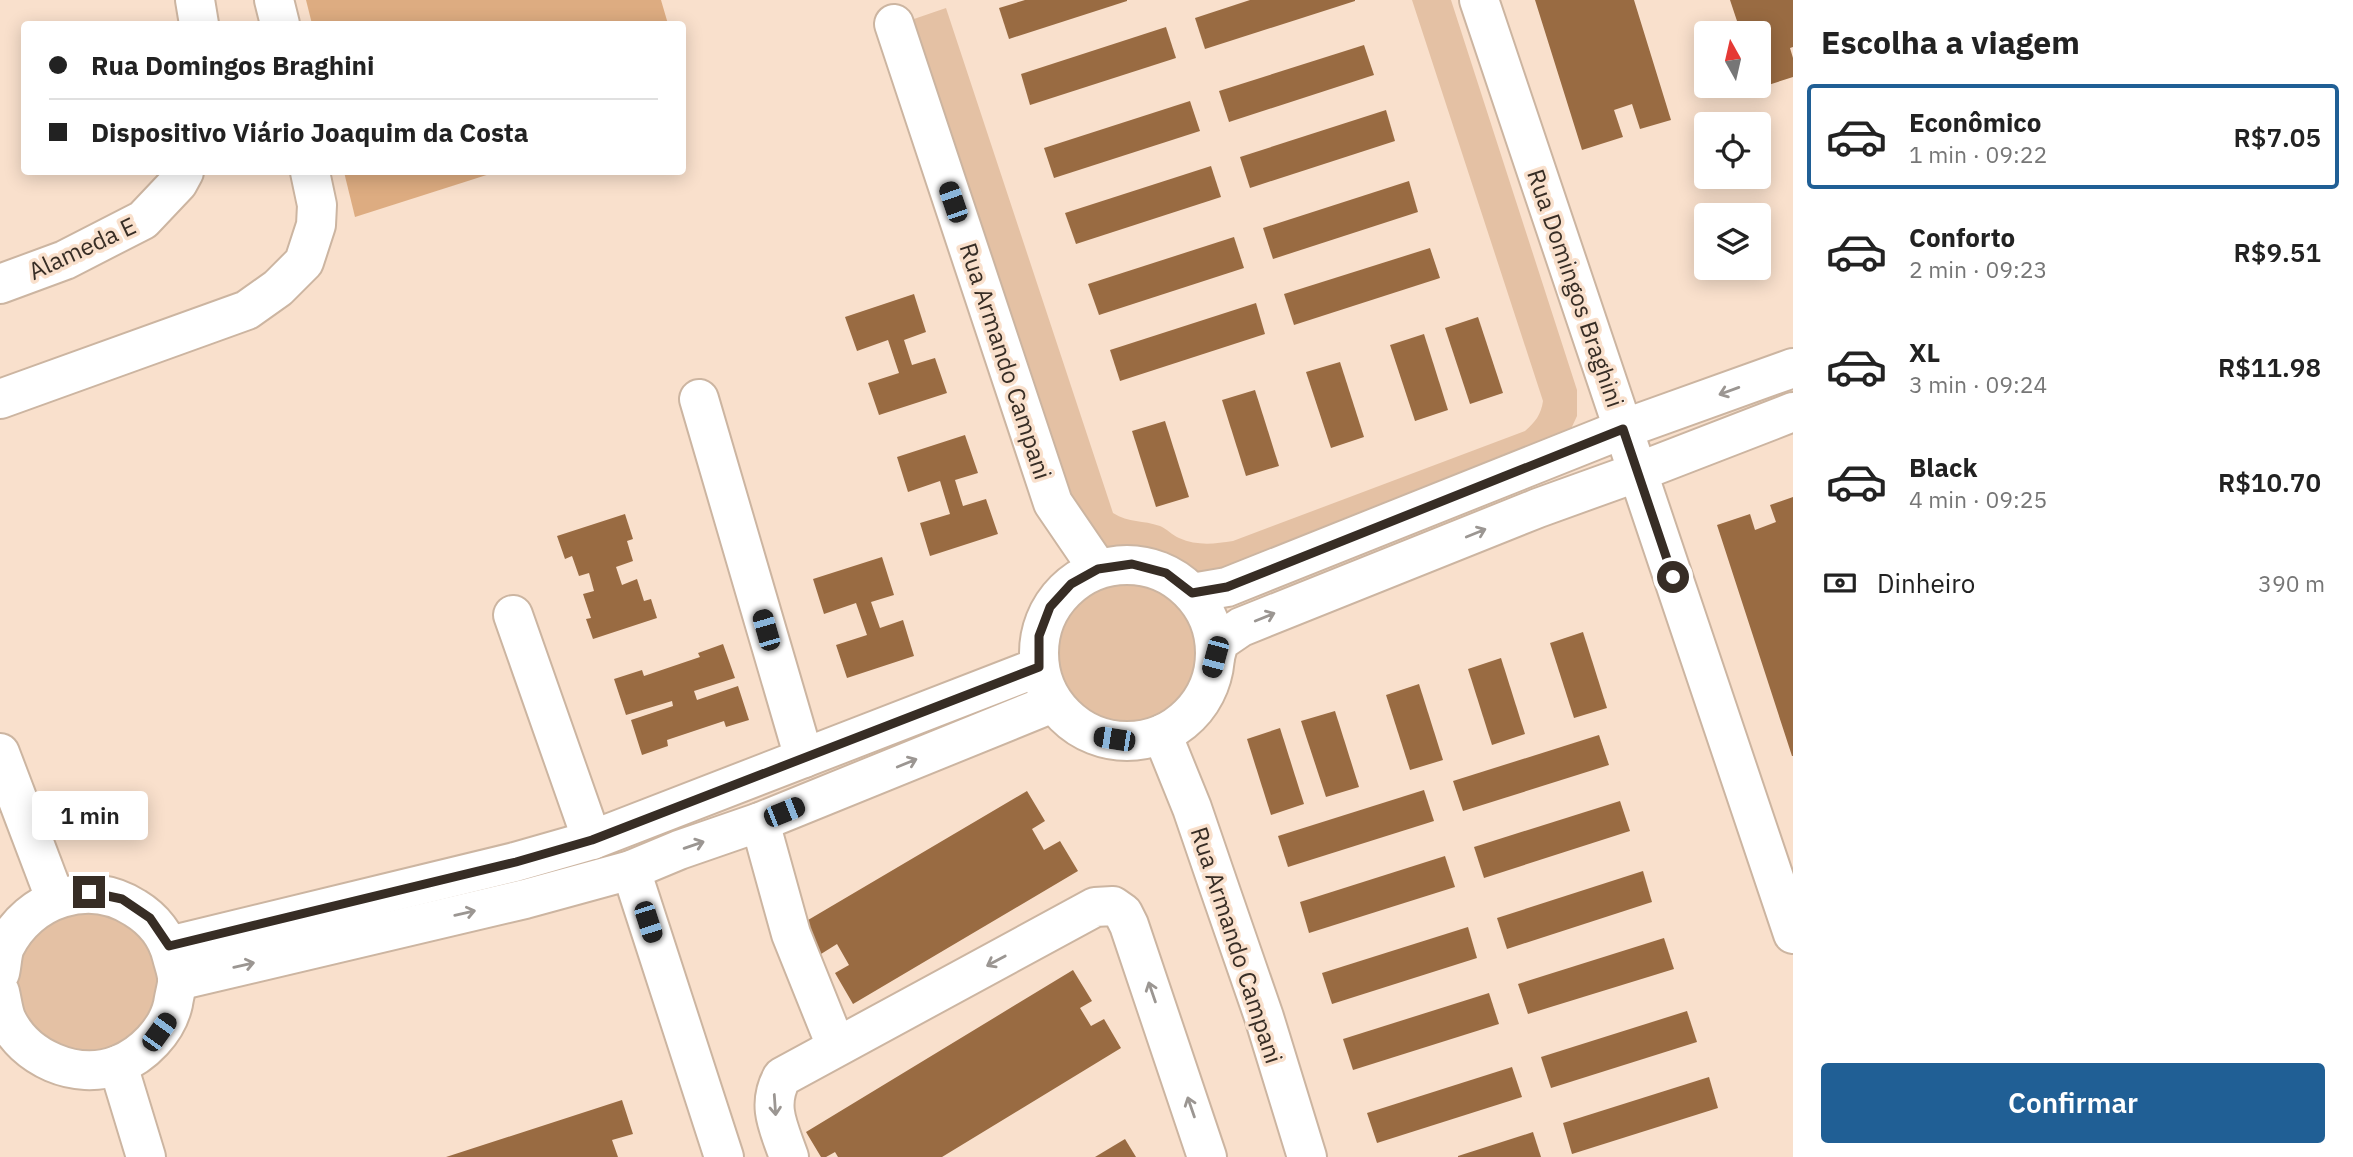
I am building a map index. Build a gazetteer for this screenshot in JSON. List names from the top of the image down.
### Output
{
  "streets": {
    "street": ["Alameda E", "Rua Domingos Braghini", "Rua Armando Campani"]
  },
  "north": "top",
  "page": {
    "heading": "Escolha a viagem",
    "banner": ["Rua Domingos Braghini", "Dispositivo Viário Joaquim da Costa"],
    "list": [
      {
        "name": "Econômico",
        "note": "1 min · 09:22",
        "value": "R$7.05"
      },
      {
        "name": "Conforto",
        "note": "2 min · 09:23",
        "value": "R$9.51"
      },
      {
        "name": "XL",
        "note": "3 min · 09:24",
        "value": "R$11.98"
      },
      {
        "name": "Black",
        "note": "4 min · 09:25",
        "value": "R$10.70"
      }
    ],
    "pay": ["Dinheiro", "390 m"],
    "bubble": "1 min",
    "buttons": "Confirmar"
  }
}
